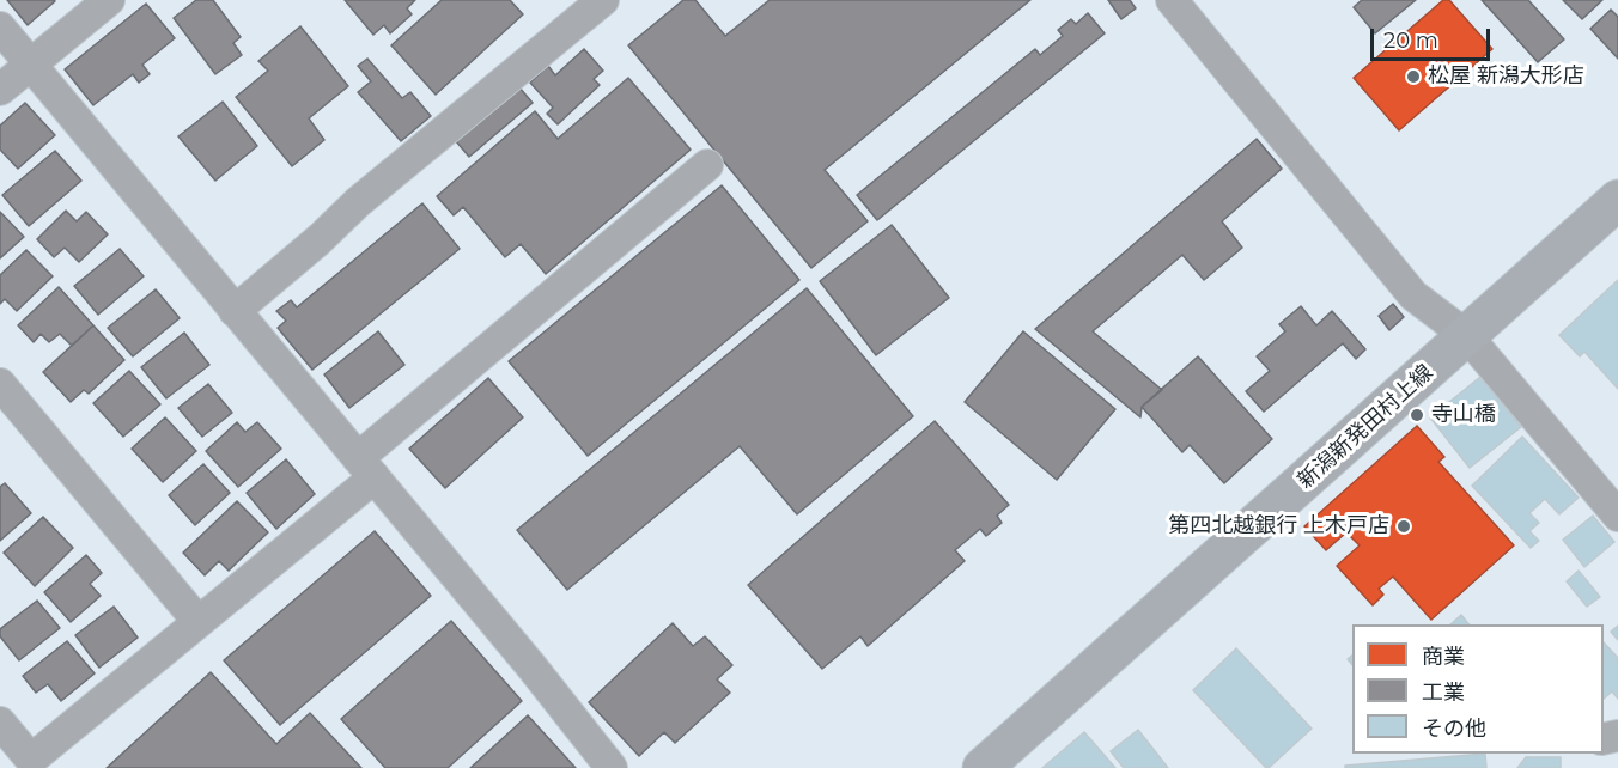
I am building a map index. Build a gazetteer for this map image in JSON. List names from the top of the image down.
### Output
{
  "streets": {
    "main road": ["新潟新発田村上線"]
  },
  "places": ["松屋 新潟大形店", "寺山橋", "第四北越銀行 上木戸店"],
  "legend": ["商業", "工業", "その他"],
  "scale_bar": "20 m"
}
